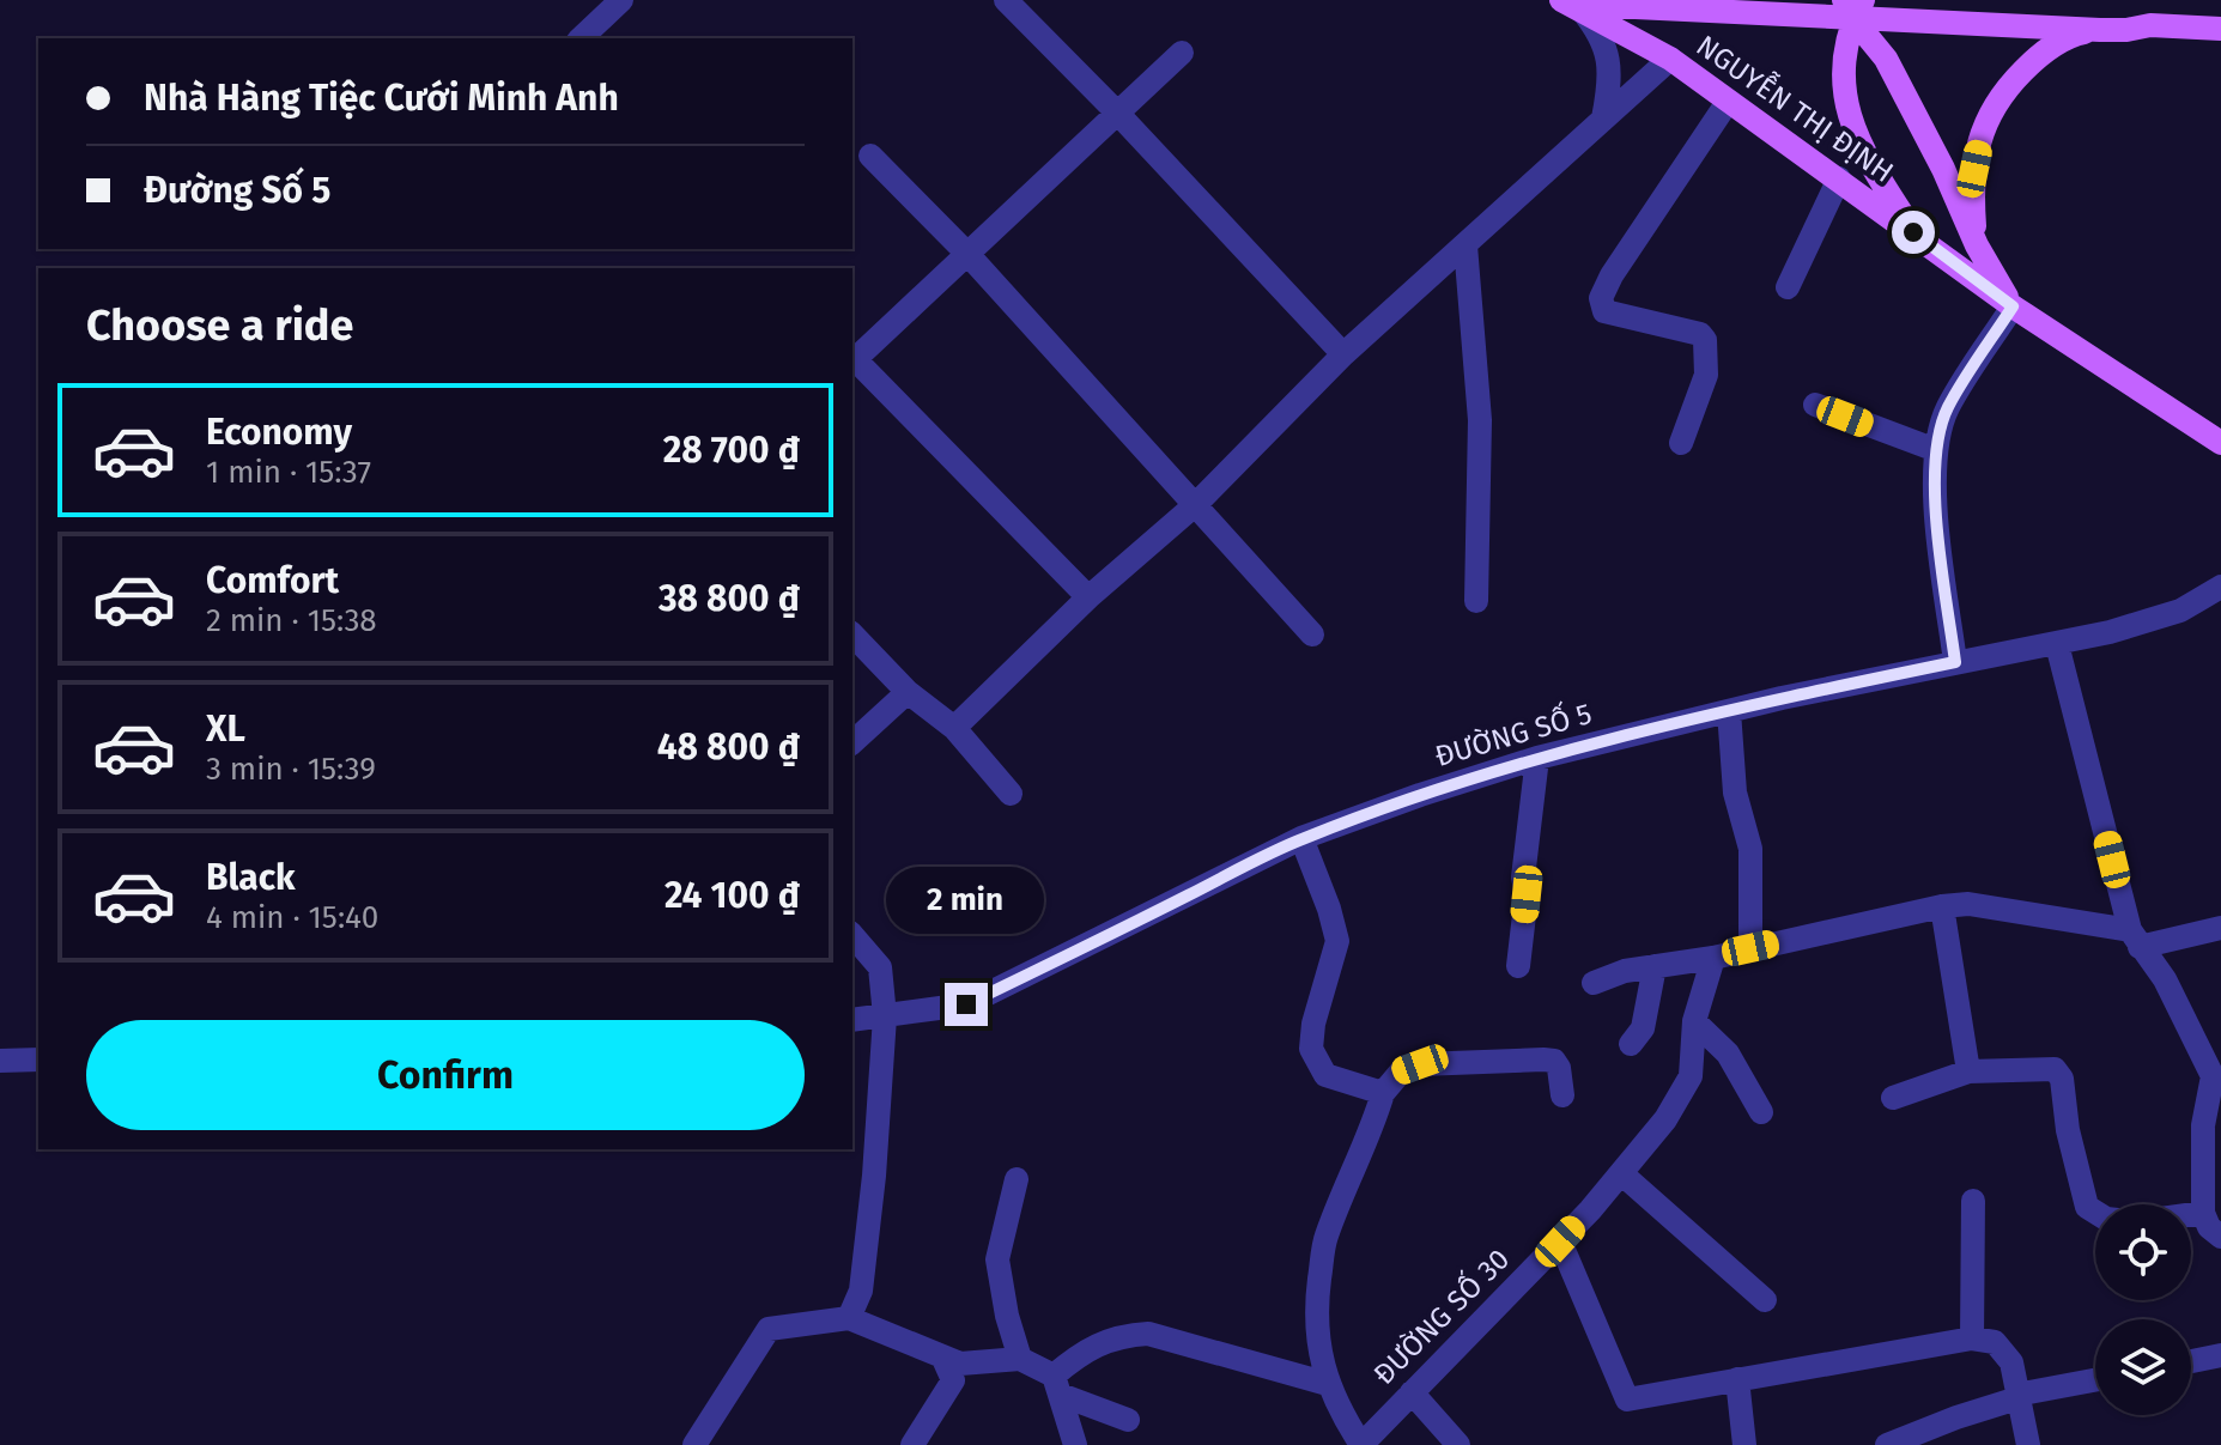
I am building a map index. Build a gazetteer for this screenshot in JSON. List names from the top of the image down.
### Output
{
  "streets": {
    "main road": ["NGUYỄN THỊ ĐỊNH"],
    "street": ["ĐƯỜNG SỐ 5", "ĐƯỜNG SỐ 30"]
  },
  "page": {
    "banner": ["Nhà Hàng Tiệc Cưới Minh Anh", "Đường Số 5"],
    "heading": "Choose a ride",
    "list": [
      {
        "name": "Economy",
        "note": "1 min · 15:37",
        "value": "28 700 ₫"
      },
      {
        "name": "Comfort",
        "note": "2 min · 15:38",
        "value": "38 800 ₫"
      },
      {
        "name": "XL",
        "note": "3 min · 15:39",
        "value": "48 800 ₫"
      },
      {
        "name": "Black",
        "note": "4 min · 15:40",
        "value": "24 100 ₫"
      }
    ],
    "bubble": "2 min",
    "buttons": "Confirm"
  }
}
